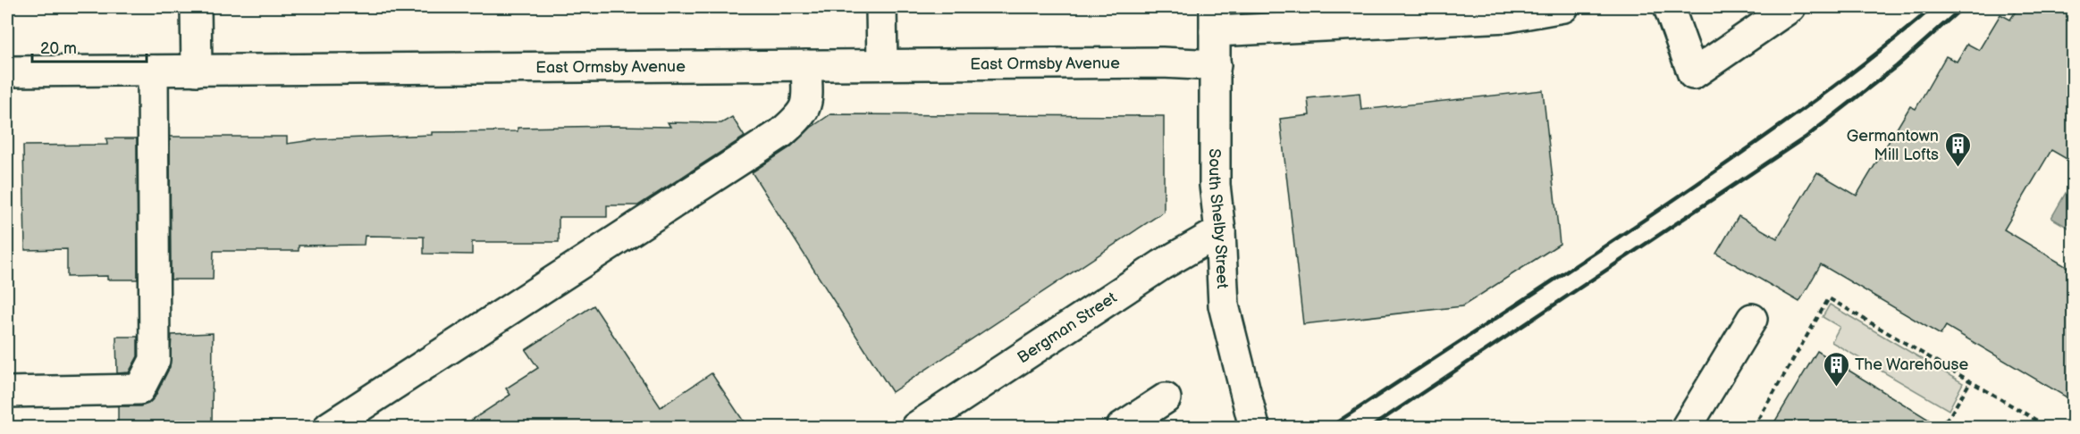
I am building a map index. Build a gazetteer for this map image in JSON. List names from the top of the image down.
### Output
{
  "streets": {
    "street": ["East Ormsby Avenue", "South Shelby Street", "Bergman Street"]
  },
  "crossings": [
    ["East Ormsby Avenue", "South Shelby Street"],
    ["South Shelby Street", "Bergman Street"]
  ],
  "places": {
    "building": ["Germantown Mill Lofts", "The Warehouse"]
  },
  "scale_bar": "20 m"
}
